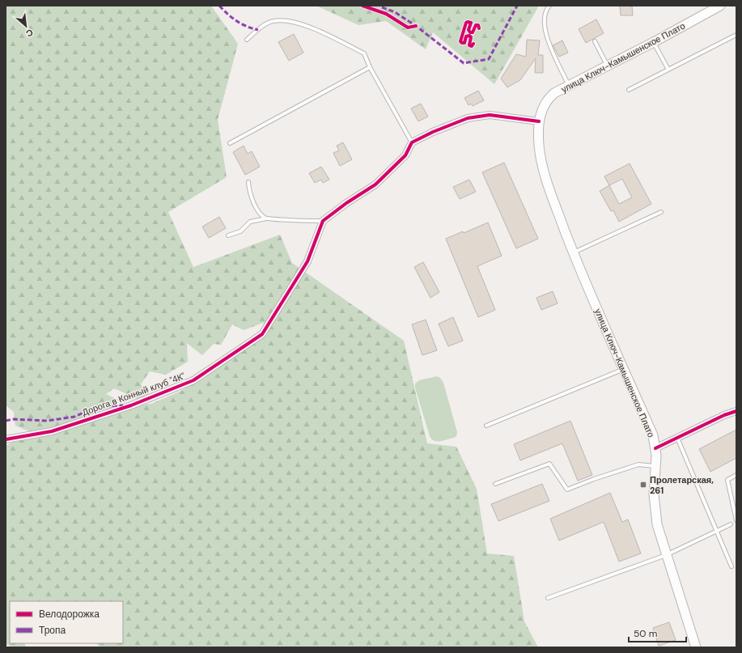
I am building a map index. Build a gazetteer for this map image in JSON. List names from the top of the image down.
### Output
{
  "streets": {
    "main road": ["улица Ключ-Камышенское Плато"],
    "street": ["Дорога в Конный клуб \"4К\""]
  },
  "places": {
    "transit": ["Пролетарская, 261"]
  },
  "legend": ["Велодорожка", "Тропа"],
  "scale_bar": "50 m",
  "north": "bottom right"
}
